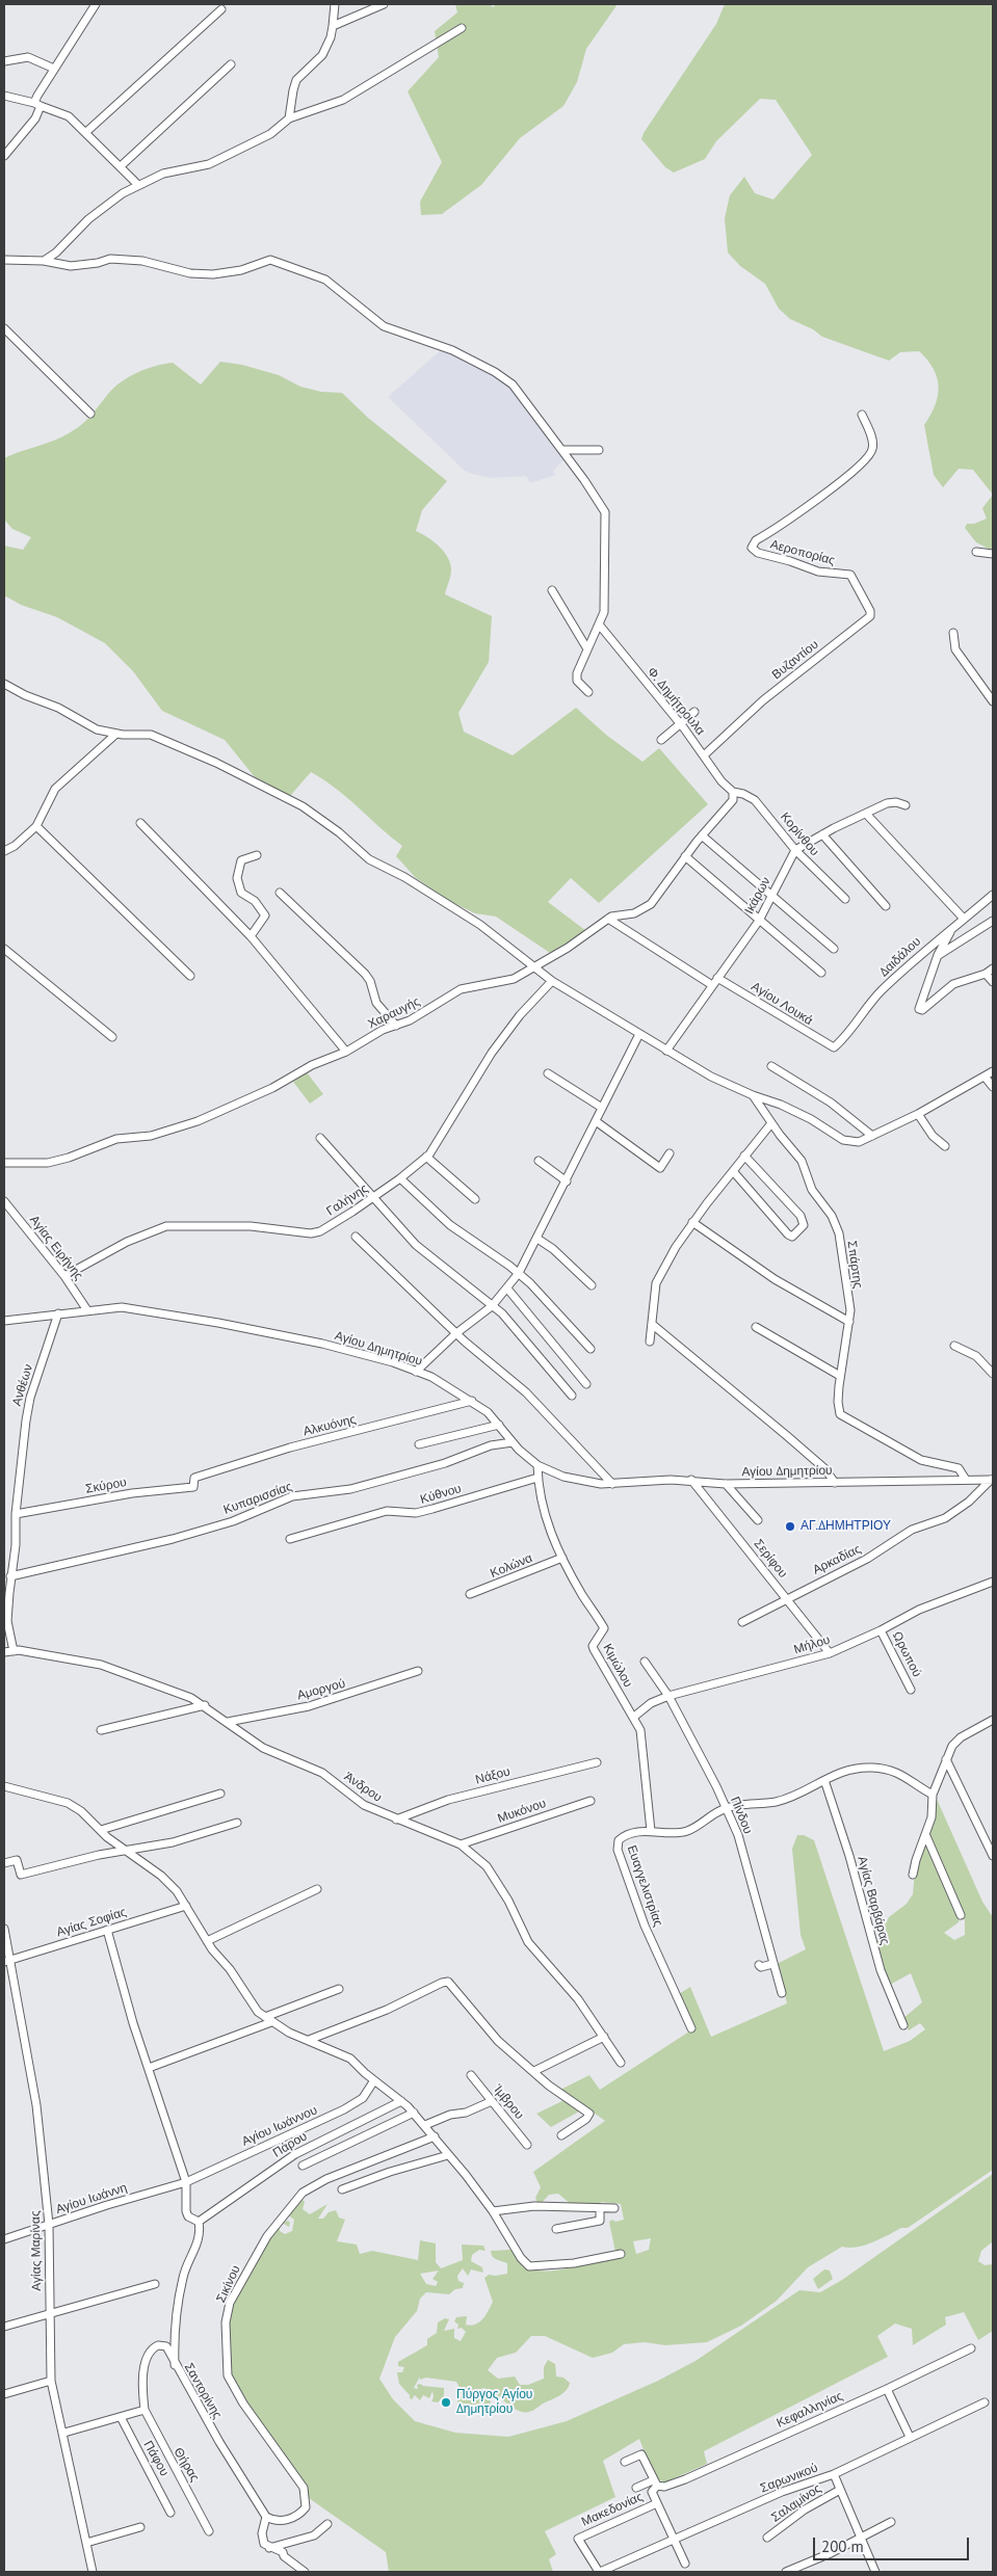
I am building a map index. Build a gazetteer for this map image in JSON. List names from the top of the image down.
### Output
{
  "streets": {
    "street": [
      "Αεροπορίας",
      "Βυζαντίου",
      "Φ. Δημήτρουλα",
      "Κορίνθου",
      "Ικάρων",
      "Δαιδάλου",
      "Αγίου Λουκά",
      "Χαραυγής",
      "Γαλήνης",
      "Αγίας Ειρήνης",
      "Σπάρτης",
      "Αγίου Δημητρίου",
      "Ανθέων",
      "Αλκυόνης",
      "Σκύρου",
      "Κύθνου",
      "Κυπαρισσίας",
      "Σερίφου",
      "Αρκαδίας",
      "Κολώνα",
      "Μήλου",
      "Ωρωπού",
      "Κιμώλου",
      "Αμοργού",
      "Νάξου",
      "Άνδρου",
      "Μυκόνου",
      "Πίνδου",
      "Ευαγγελιστρίας",
      "Αγίας Βαρβάρας",
      "Αγίας Σοφίας",
      "Ίμβρου",
      "Αγίου Ιωάννου",
      "Πάρου",
      "Αγίου Ιωάννη",
      "Αγίας Μαρίνας",
      "Σικίνου",
      "Σαντορίνης",
      "Κεφαλληνίας",
      "Πάφου",
      "Θήρας",
      "Σαρωνικού",
      "Σαλαμίνος",
      "Μακεδονίας"
    ]
  },
  "crossings": [
    ["Αεροπορίας", "Βυζαντίου"],
    ["Βυζαντίου", "Φ. Δημήτρουλα"],
    ["Φ. Δημήτρουλα", "Κορίνθου"],
    ["Φ. Δημήτρουλα", "Χαραυγής"],
    ["Κορίνθου", "Ικάρων"],
    ["Κορίνθου", "Χαραυγής"],
    ["Ικάρων", "Αγίου Λουκά"],
    ["Δαιδάλου", "Αγίου Λουκά"],
    ["Γαλήνης", "Αγίας Ειρήνης"],
    ["Αγίας Ειρήνης", "Αγίου Δημητρίου"],
    ["Σπάρτης", "Αγίου Δημητρίου"],
    ["Αγίου Δημητρίου", "Ανθέων"],
    ["Αγίου Δημητρίου", "Αλκυόνης"],
    ["Αγίου Δημητρίου", "Κυπαρισσίας"],
    ["Αγίου Δημητρίου", "Σερίφου"],
    ["Αγίου Δημητρίου", "Αρκαδίας"],
    ["Αγίου Δημητρίου", "Κιμώλου"],
    ["Ανθέων", "Σκύρου"],
    ["Ανθέων", "Κυπαρισσίας"],
    ["Ανθέων", "Άνδρου"],
    ["Αλκυόνης", "Σκύρου"],
    ["Κύθνου", "Κιμώλου"],
    ["Σερίφου", "Αρκαδίας"],
    ["Σερίφου", "Μήλου"],
    ["Κολώνα", "Κιμώλου"],
    ["Μήλου", "Ωρωπού"],
    ["Μήλου", "Κιμώλου"],
    ["Μήλου", "Πίνδου"],
    ["Κιμώλου", "Ευαγγελιστρίας"],
    ["Αμοργού", "Άνδρου"],
    ["Νάξου", "Άνδρου"],
    ["Άνδρου", "Μυκόνου"],
    ["Πίνδου", "Ευαγγελιστρίας"],
    ["Ευαγγελιστρίας", "Αγίας Βαρβάρας"],
    ["Αγίας Σοφίας", "Αγίας Μαρίνας"],
    ["Αγίου Ιωάννου", "Αγίου Ιωάννη"],
    ["Αγίου Ιωάννη", "Αγίας Μαρίνας"],
    ["Σικίνου", "Σαντορίνης"],
    ["Σαντορίνης", "Θήρας"],
    ["Σαρωνικού", "Μακεδονίας"]
  ],
  "places": ["ΑΓ.ΔΗΜΗΤΡΙΟΥ", "Πύργος Αγίου Δημητρίου"],
  "scale_bar": "200 m"
}
